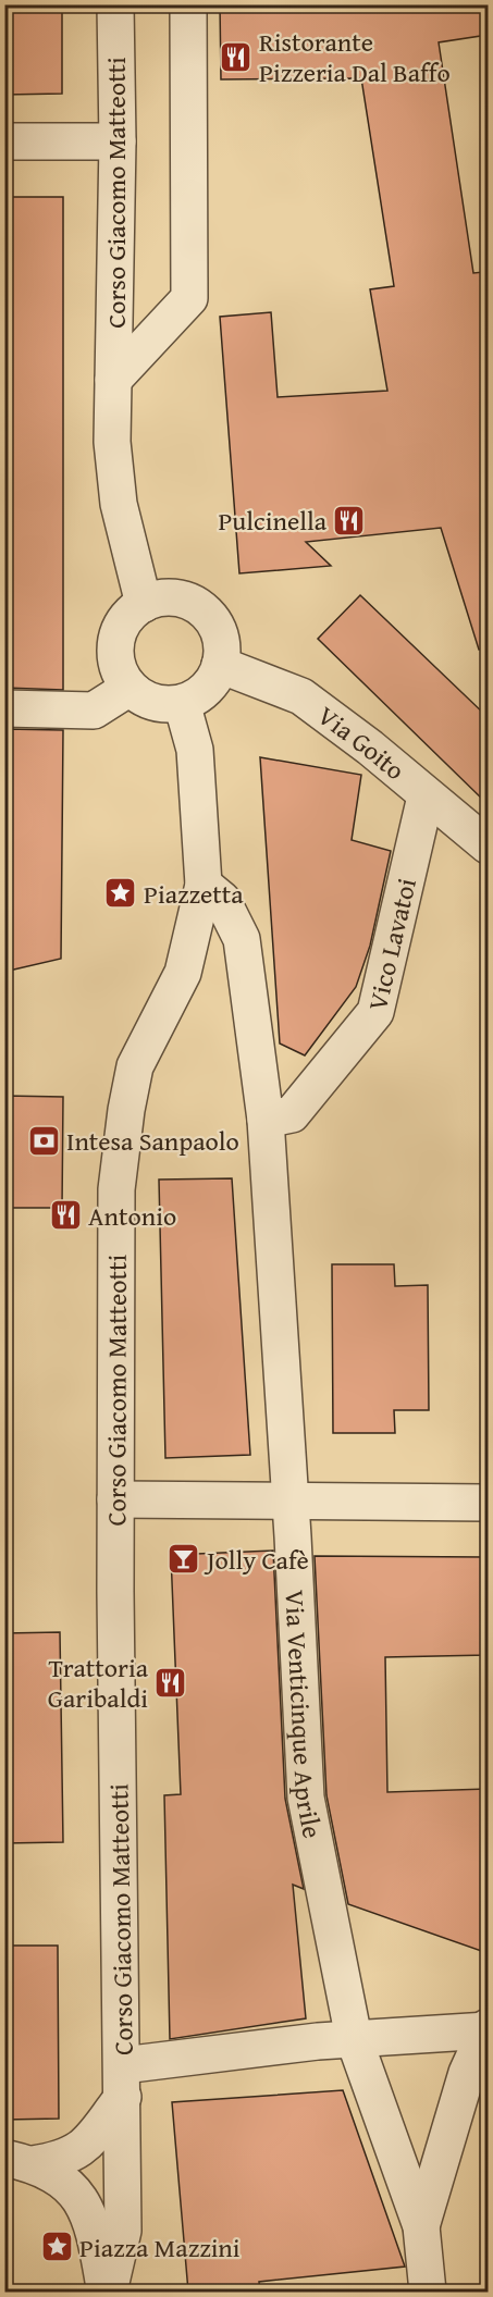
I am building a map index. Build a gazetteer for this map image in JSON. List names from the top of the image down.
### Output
{
  "streets": {
    "street": [
      "Corso Giacomo Matteotti",
      "Via Goito",
      "Vico Lavatoi",
      "Via Venticinque Aprile"
    ]
  },
  "crossings": [
    ["Corso Giacomo Matteotti", "Via Goito"],
    ["Corso Giacomo Matteotti", "Via Venticinque Aprile"],
    ["Via Goito", "Vico Lavatoi"],
    ["Vico Lavatoi", "Via Venticinque Aprile"]
  ],
  "places": {
    "restaurant": [
      "Ristorante Pizzeria Dal Baffo",
      "Pulcinella",
      "Antonio",
      "Trattoria Garibaldi"
    ],
    "place": ["Piazzetta", "Piazza Mazzini"],
    "bank": ["Intesa Sanpaolo"],
    "bar": ["Jolly Cafè"]
  }
}
